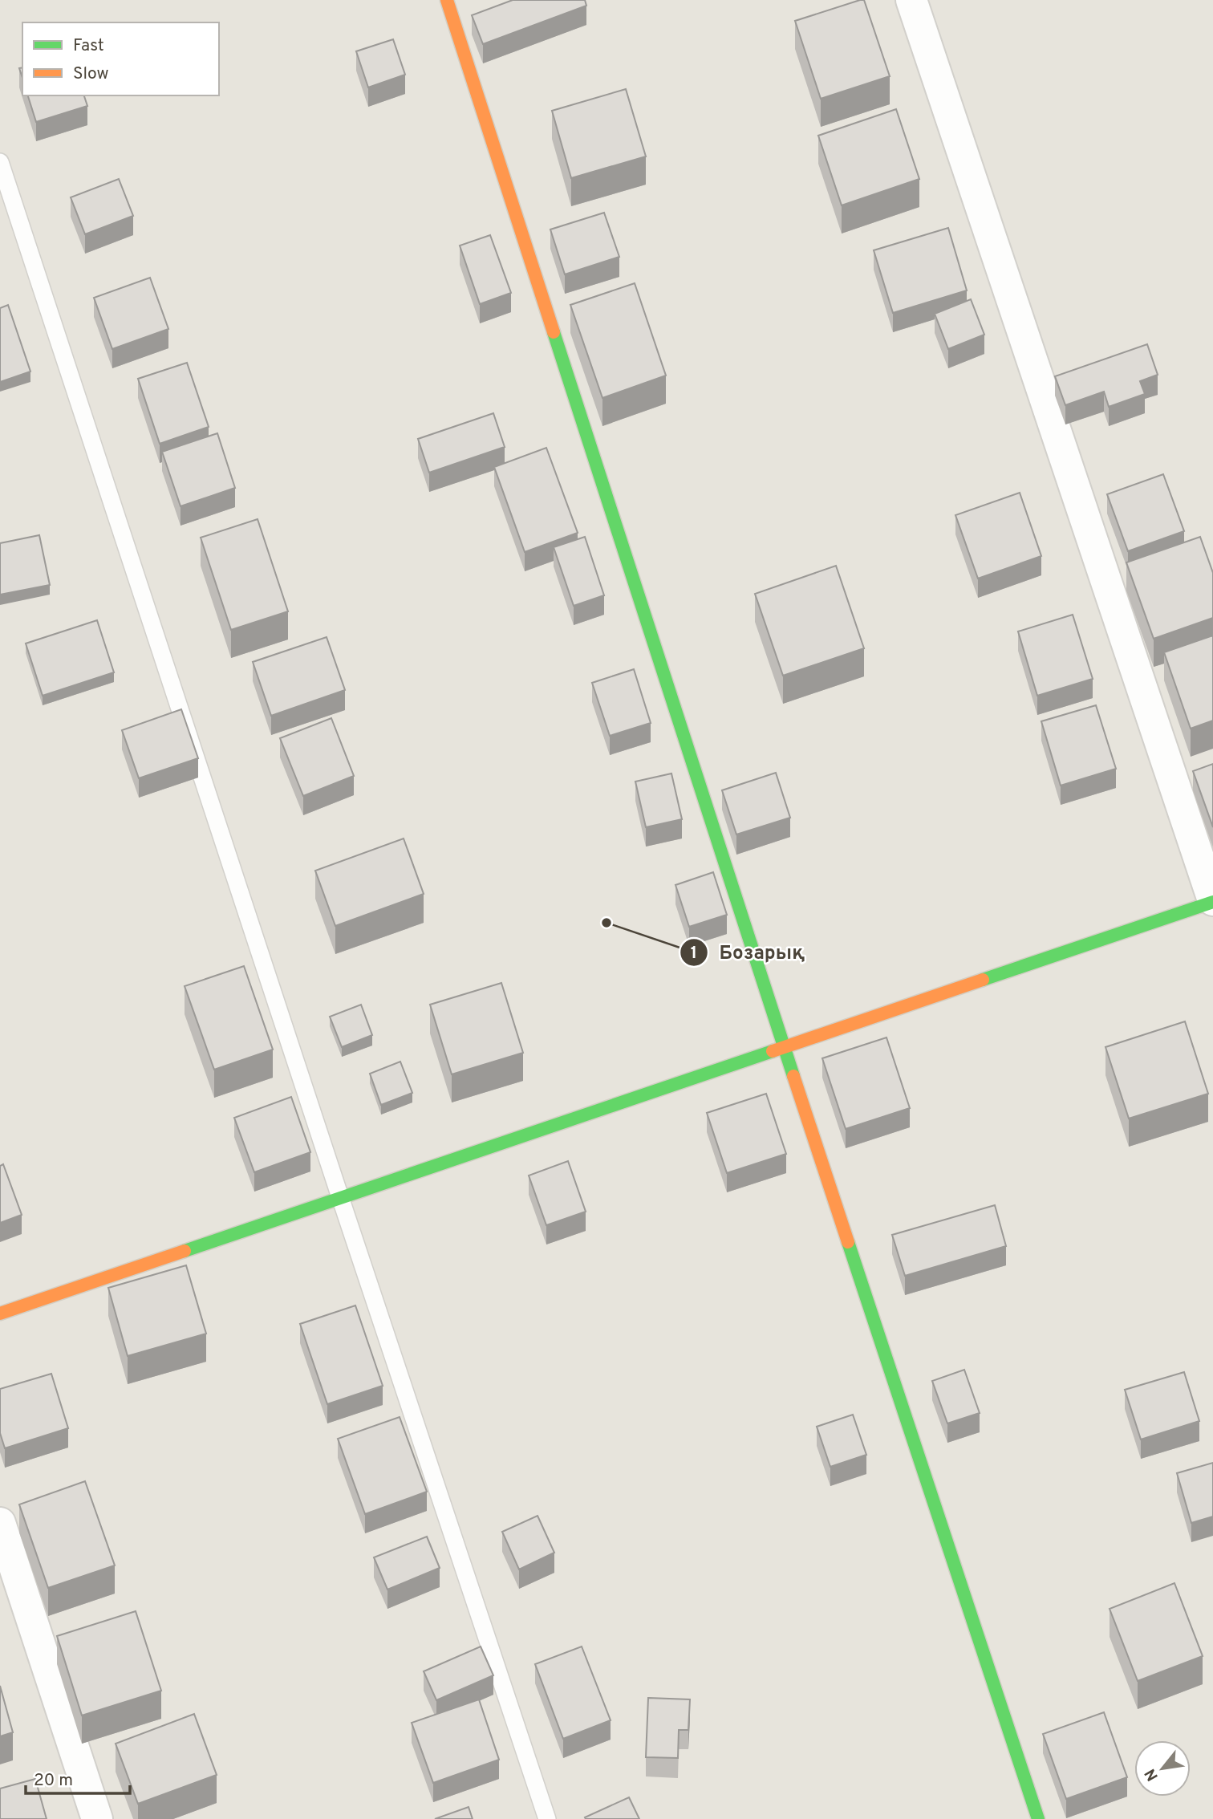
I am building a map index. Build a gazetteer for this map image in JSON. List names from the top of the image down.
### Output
{
  "places": ["Бозарық"],
  "legend": ["Fast", "Slow"],
  "scale_bar": "20 m",
  "north": "bottom left"
}
